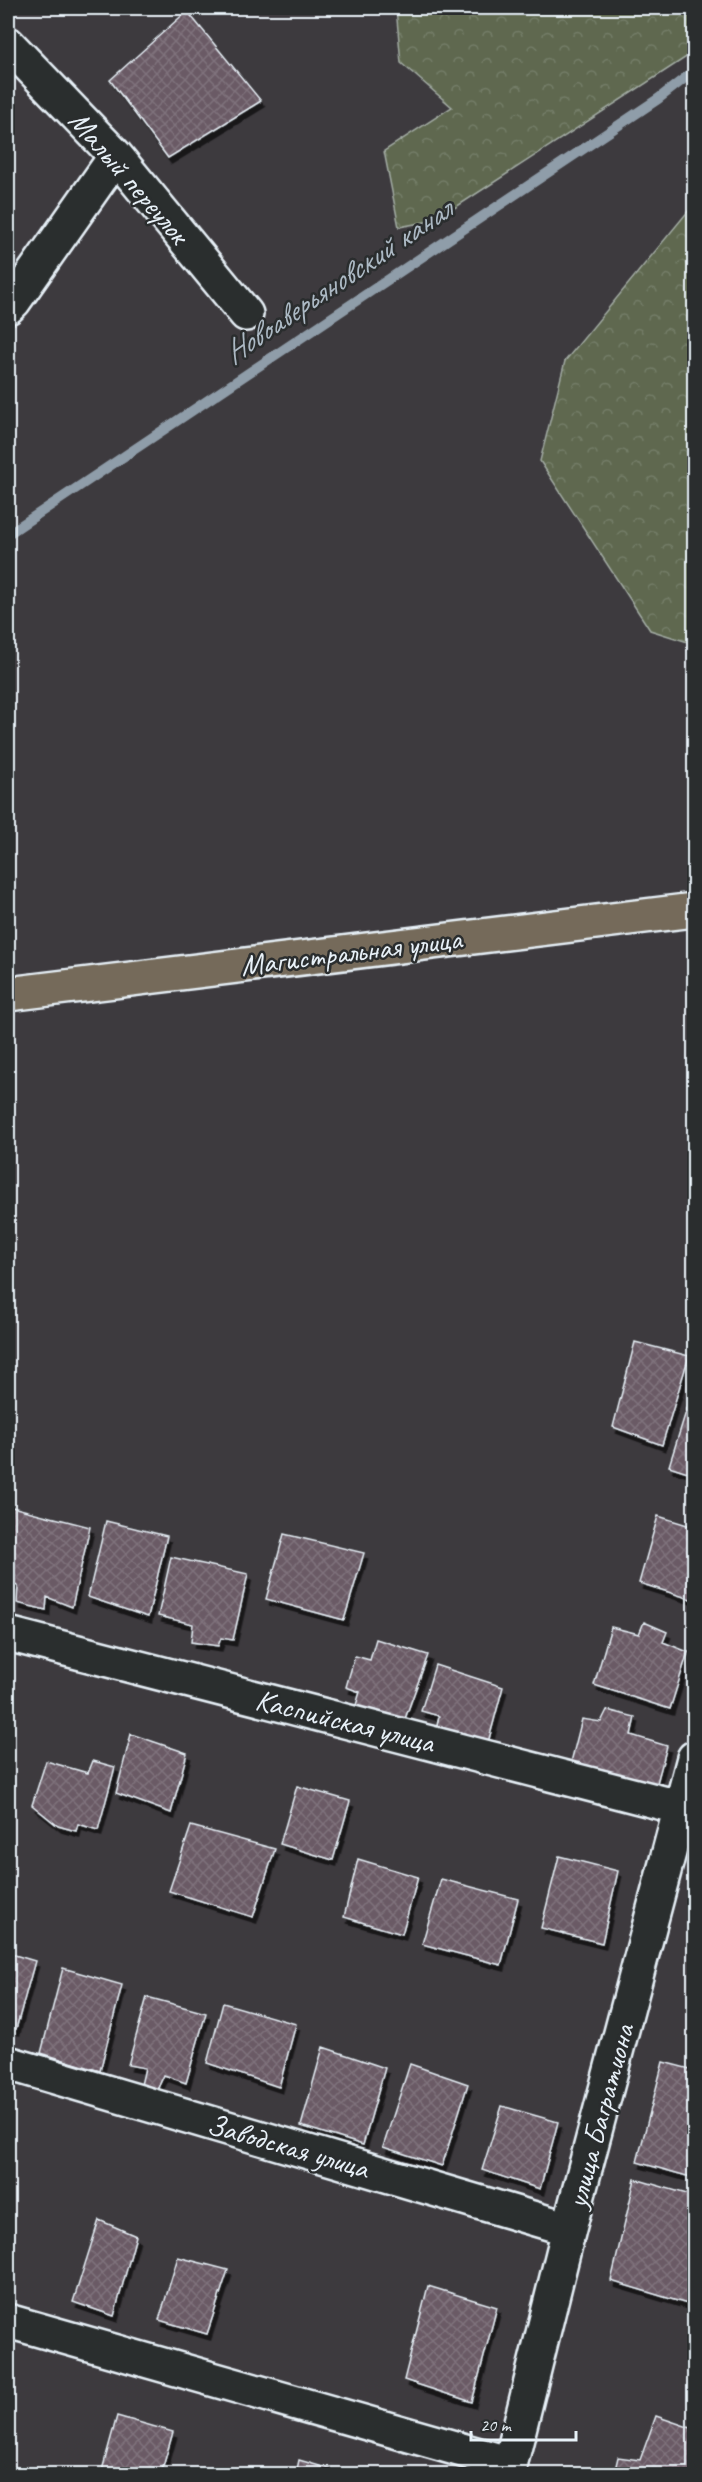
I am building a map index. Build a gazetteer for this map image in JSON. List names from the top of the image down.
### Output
{
  "streets": {
    "main road": ["Магистральная улица"],
    "street": [
      "Малый переулок",
      "Каспийская улица",
      "улица Багратиона",
      "Заводская улица"
    ]
  },
  "crossings": [
    ["Каспийская улица", "улица Багратиона"],
    ["улица Багратиона", "Заводская улица"]
  ],
  "water": ["Новоаверьяновский канал"],
  "scale_bar": "20 m"
}
